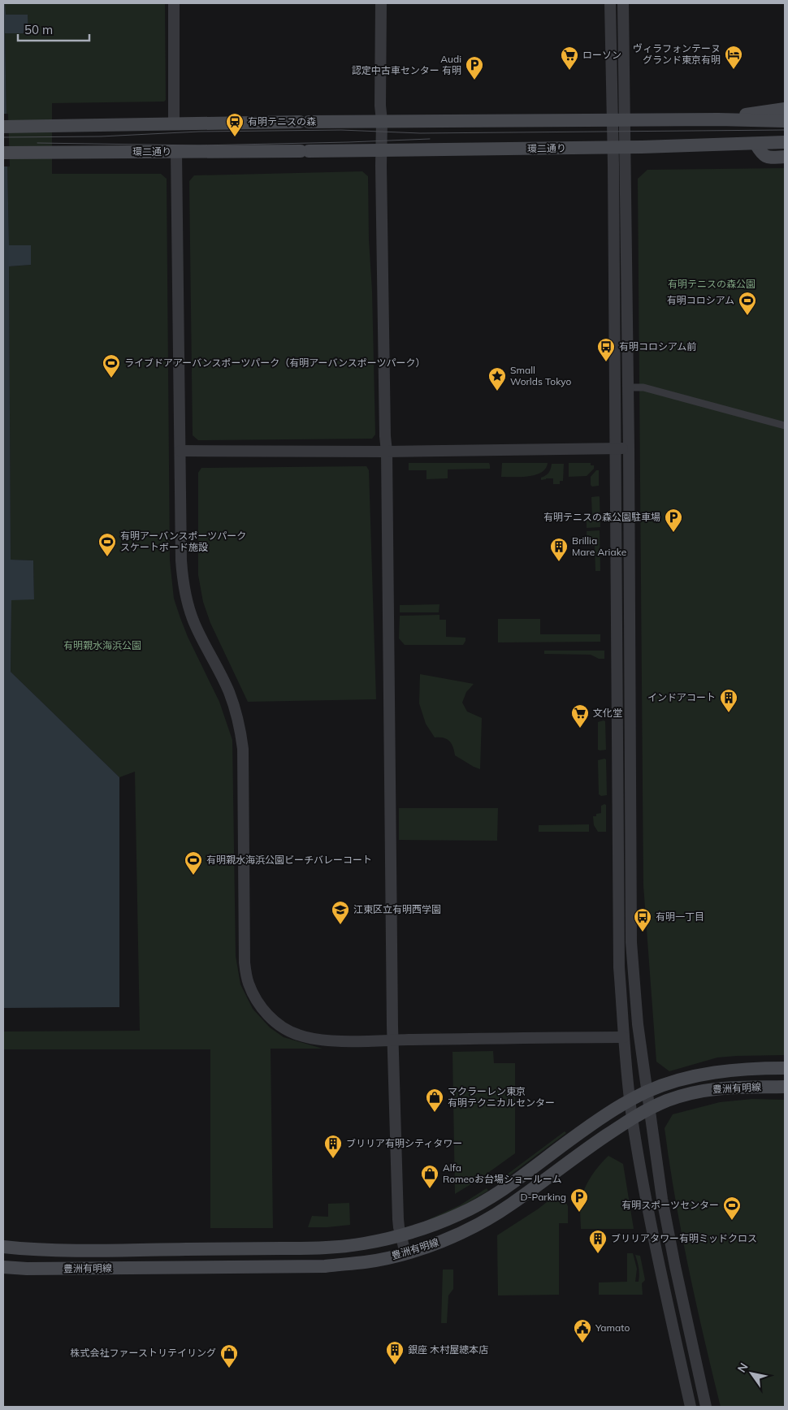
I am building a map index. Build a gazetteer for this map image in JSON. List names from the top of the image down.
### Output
{
  "streets": {
    "main road": ["環二通り", "豊洲有明線"]
  },
  "parks": ["有明テニスの森公園", "有明親水海浜公園"],
  "places": {
    "hotel": ["ヴィラフォンテーヌ グランド東京有明"],
    "supermarket": ["ローソン", "文化堂"],
    "parking": ["Audi 認定中古車センター 有明", "有明テニスの森公園駐車場", "D-Parking"],
    "station": ["有明テニスの森"],
    "sports": [
      "有明コロシアム",
      "ライブドアアーバンスポーツパーク（有明アーバンスポーツパーク）",
      "有明アーバンスポーツパーク スケートボード施設",
      "有明親水海浜公園ビーチバレーコート",
      "有明スポーツセンター"
    ],
    "bus stop": ["有明コロシアム前", "有明一丁目"],
    "place": ["Small Worlds Tokyo"],
    "building": [
      "Brillia Mare Ariake",
      "インドアコート",
      "ブリリア有明シティタワー",
      "ブリリアタワー有明ミッドクロス",
      "銀座 木村屋總本店"
    ],
    "school or university": ["江東区立有明西学園"],
    "shop": ["マクラーレン東京 有明テクニカルセンター", "Alfa Romeoお台場ショールーム", "株式会社ファーストリテイリング"],
    "public building": ["Yamato"]
  },
  "scale_bar": "50 m",
  "north": "top left"
}
